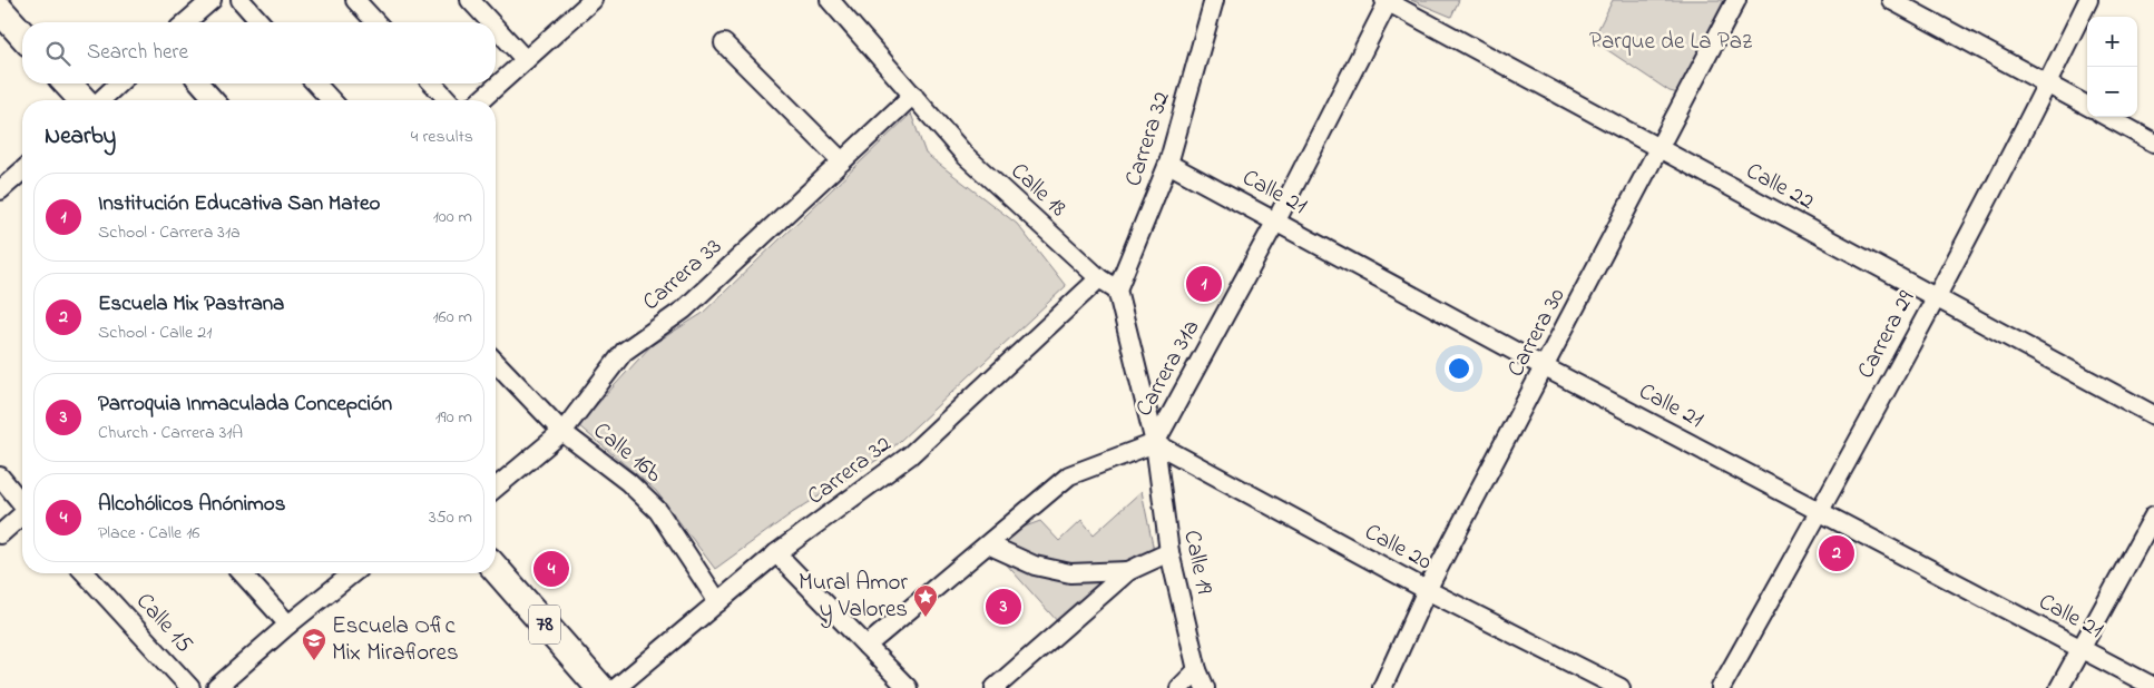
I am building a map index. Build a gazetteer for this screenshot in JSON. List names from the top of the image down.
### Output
{
  "streets": {
    "highway": ["78"],
    "street": [
      "Carrera 32",
      "Calle 22",
      "Calle 18",
      "Calle 21",
      "Carrera 33",
      "Carrera 30",
      "Carrera 29",
      "Carrera 31a",
      "Calle 16b",
      "Calle 20",
      "Calle 19",
      "Calle 15"
    ]
  },
  "crossings": [
    ["Carrera 32", "Calle 18"],
    ["Carrera 32", "Calle 21"],
    ["Carrera 32", "Calle 16b"],
    ["Calle 22", "Carrera 30"],
    ["Calle 22", "Carrera 29"],
    ["Calle 22", "Carrera 31a"],
    ["Calle 18", "Carrera 33"],
    ["Calle 21", "Carrera 30"],
    ["Calle 21", "Carrera 29"],
    ["Calle 21", "Carrera 31a"],
    ["Carrera 33", "Calle 16b"],
    ["Carrera 30", "Calle 20"],
    ["Carrera 31a", "Calle 20"],
    ["Carrera 31a", "Calle 19"],
    ["Calle 20", "Calle 19"]
  ],
  "parks": ["Parque de La Paz"],
  "places": {
    "place": ["Mural Amor y Valores"],
    "school or university": ["Escuela Ofic Mix Miraflores"]
  },
  "page": {
    "map_buttons": ["+", "−"],
    "search": "Search here",
    "heading": ["Nearby", "4 results"],
    "list": [
      {
        "mark": "1",
        "name": "Institución Educativa San Mateo",
        "note": "School · Carrera 31a",
        "value": "100 m"
      },
      {
        "mark": "2",
        "name": "Escuela Mix Pastrana",
        "note": "School · Calle 21",
        "value": "160 m"
      },
      {
        "mark": "3",
        "name": "Parroquia Inmaculada Concepción",
        "note": "Church · Carrera 31A",
        "value": "190 m"
      },
      {
        "mark": "4",
        "name": "Alcohólicos Anónimos",
        "note": "Place · Calle 16",
        "value": "350 m"
      }
    ],
    "pins": [
      "1",
      "2",
      "4",
      "3"
    ]
  }
}
